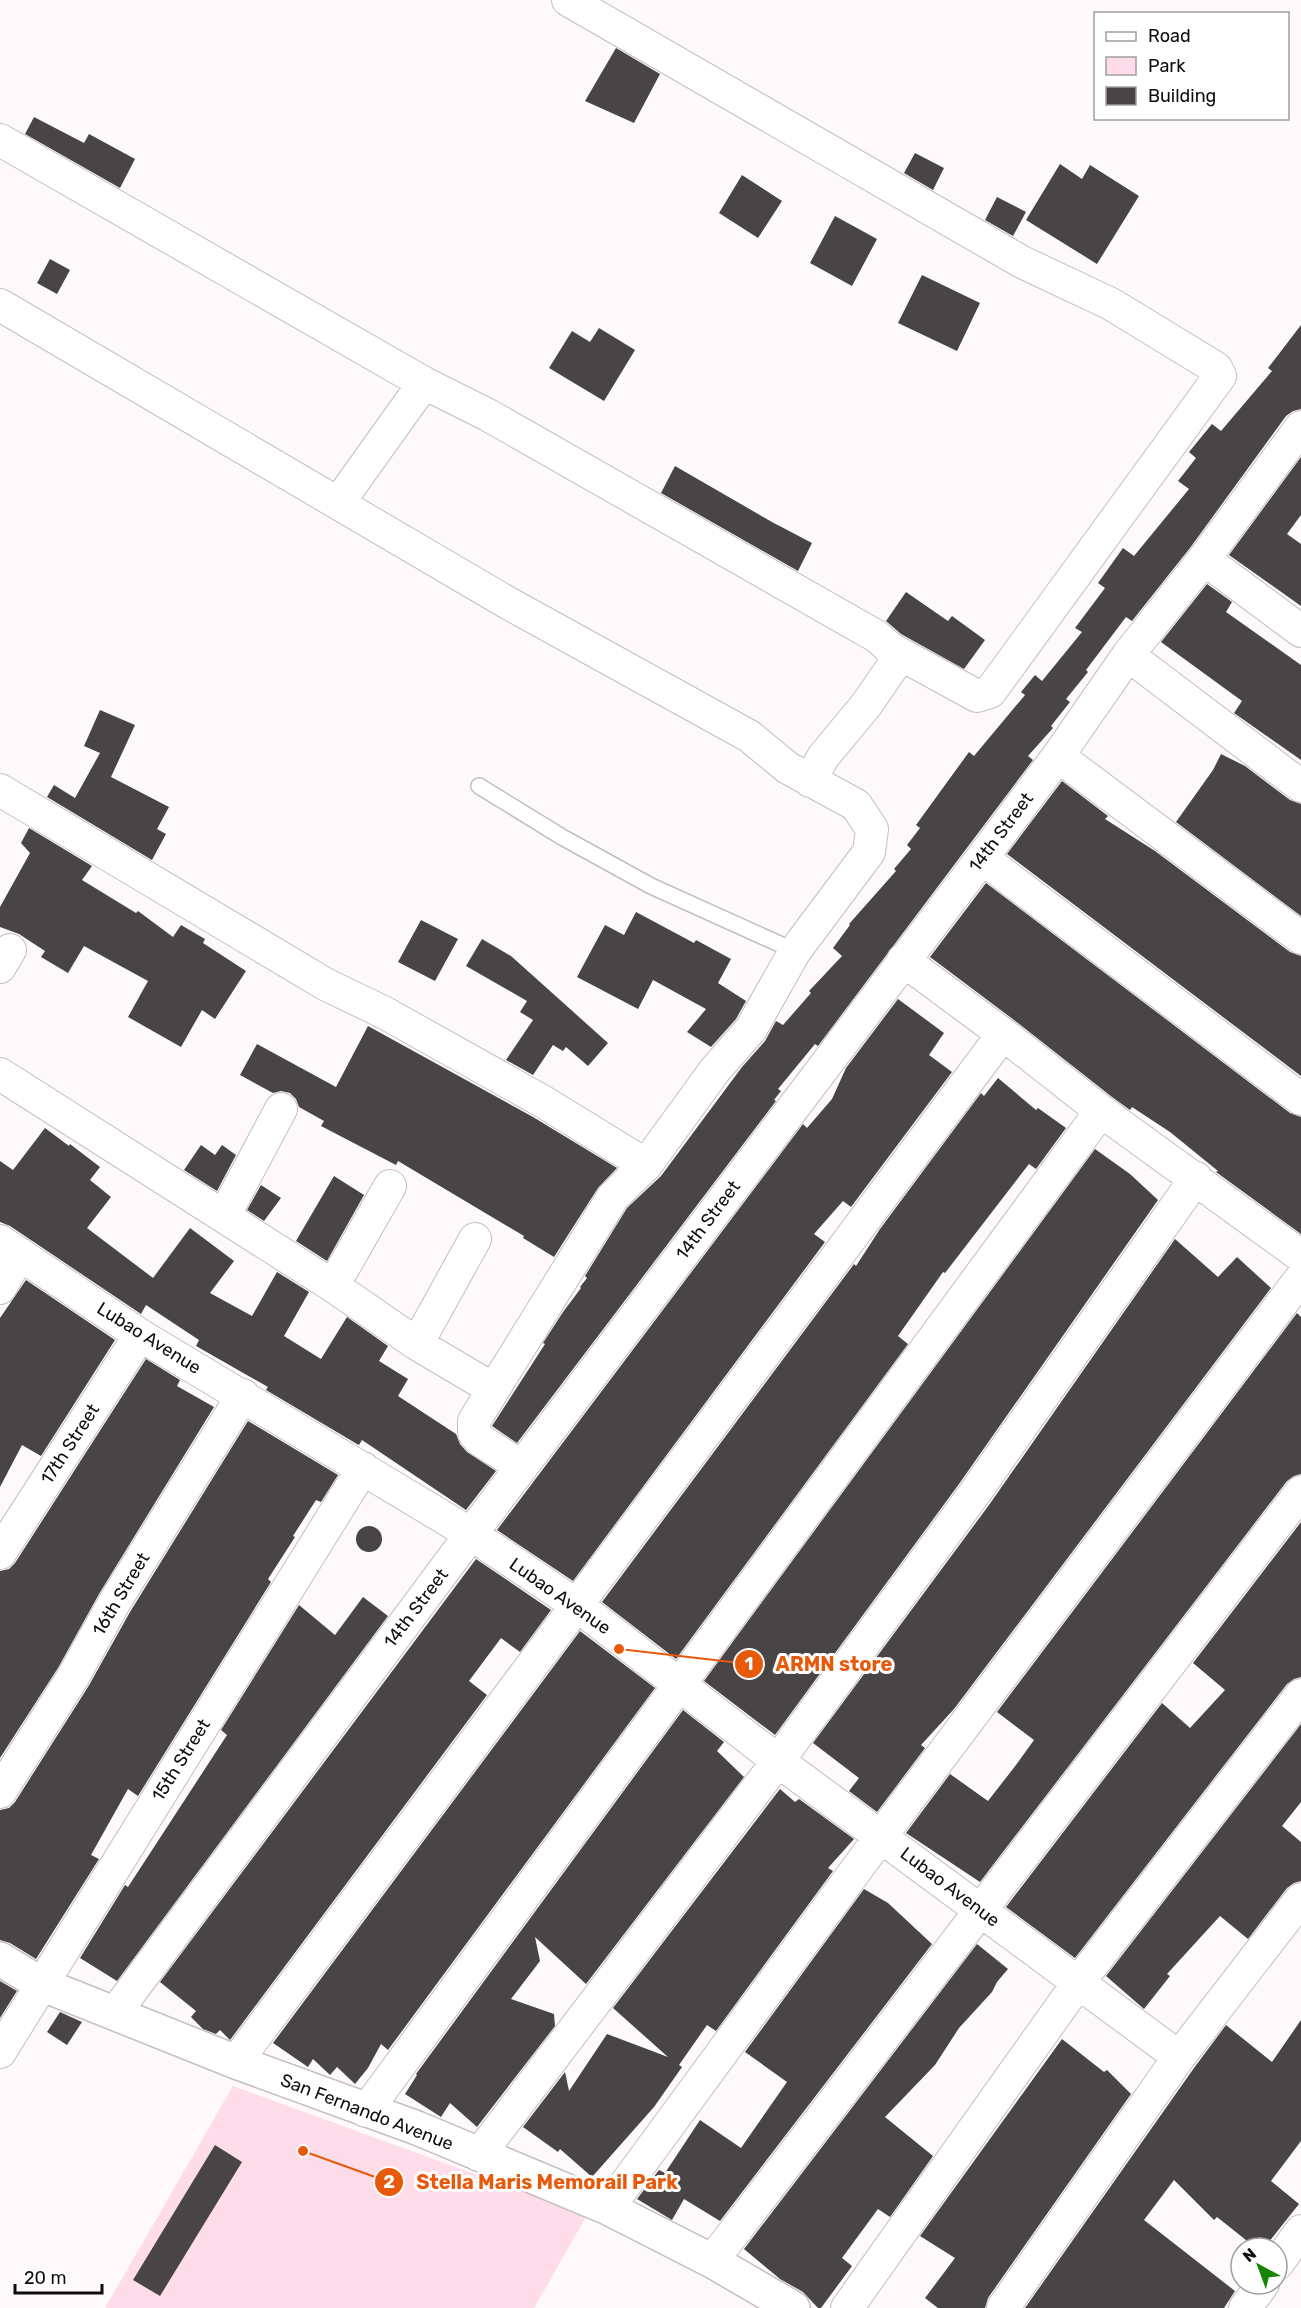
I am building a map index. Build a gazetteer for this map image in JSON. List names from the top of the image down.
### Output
{
  "streets": {
    "main road": ["San Fernando Avenue"],
    "street": [
      "14th Street",
      "Lubao Avenue",
      "17th Street",
      "16th Street",
      "15th Street"
    ]
  },
  "crossings": [
    ["14th Street", "Lubao Avenue"],
    ["14th Street", "San Fernando Avenue"],
    ["Lubao Avenue", "17th Street"],
    ["Lubao Avenue", "16th Street"],
    ["Lubao Avenue", "15th Street"],
    ["15th Street", "San Fernando Avenue"]
  ],
  "places": ["ARMN store", "Stella Maris Memorail Park"],
  "legend": ["Road", "Park", "Building"],
  "scale_bar": "20 m",
  "north": "top left"
}
